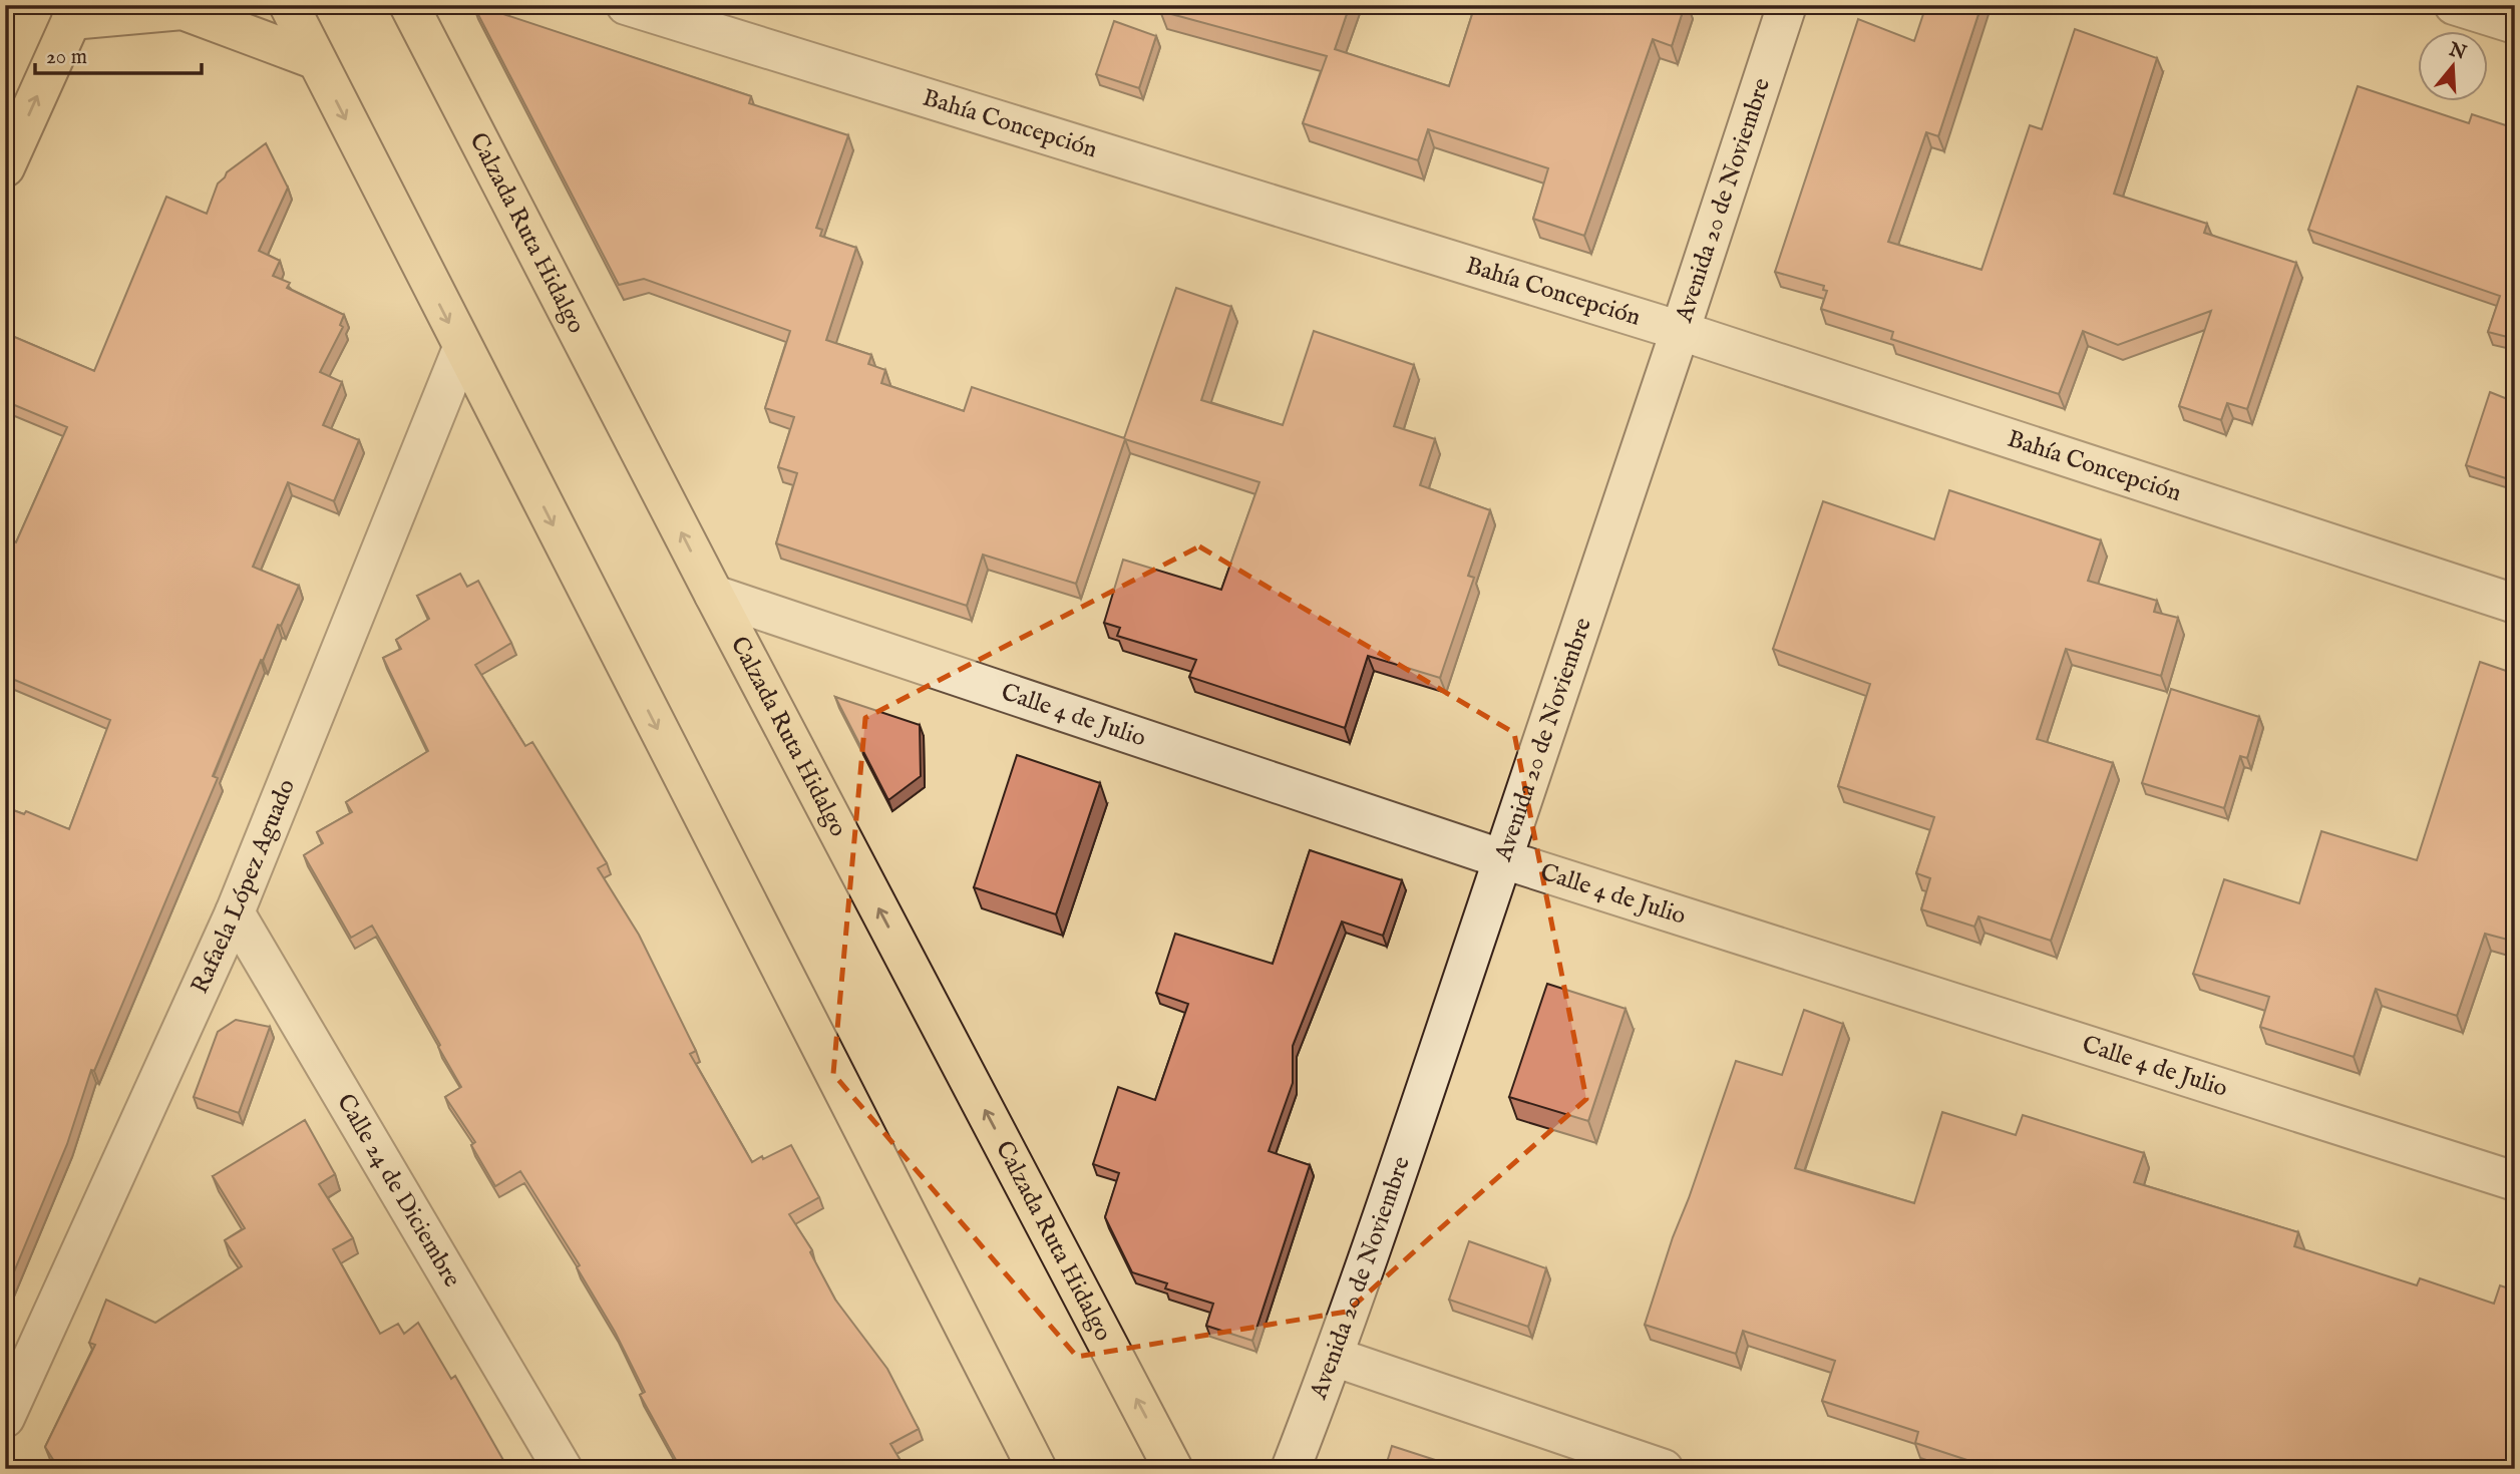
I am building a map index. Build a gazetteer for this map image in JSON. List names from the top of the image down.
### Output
{
  "streets": {
    "main road": ["Calzada Ruta Hidalgo"],
    "street": [
      "Bahía Concepción",
      "Avenida 20 de Noviembre",
      "Calle 4 de Julio",
      "Rafaela López Aguado",
      "Calle 24 de Diciembre"
    ]
  },
  "crossings": [
    ["Bahía Concepción", "Avenida 20 de Noviembre"],
    ["Avenida 20 de Noviembre", "Calle 4 de Julio"],
    ["Calzada Ruta Hidalgo", "Calle 4 de Julio"],
    ["Rafaela López Aguado", "Calle 24 de Diciembre"]
  ],
  "scale_bar": "20 m",
  "north": "top"
}
